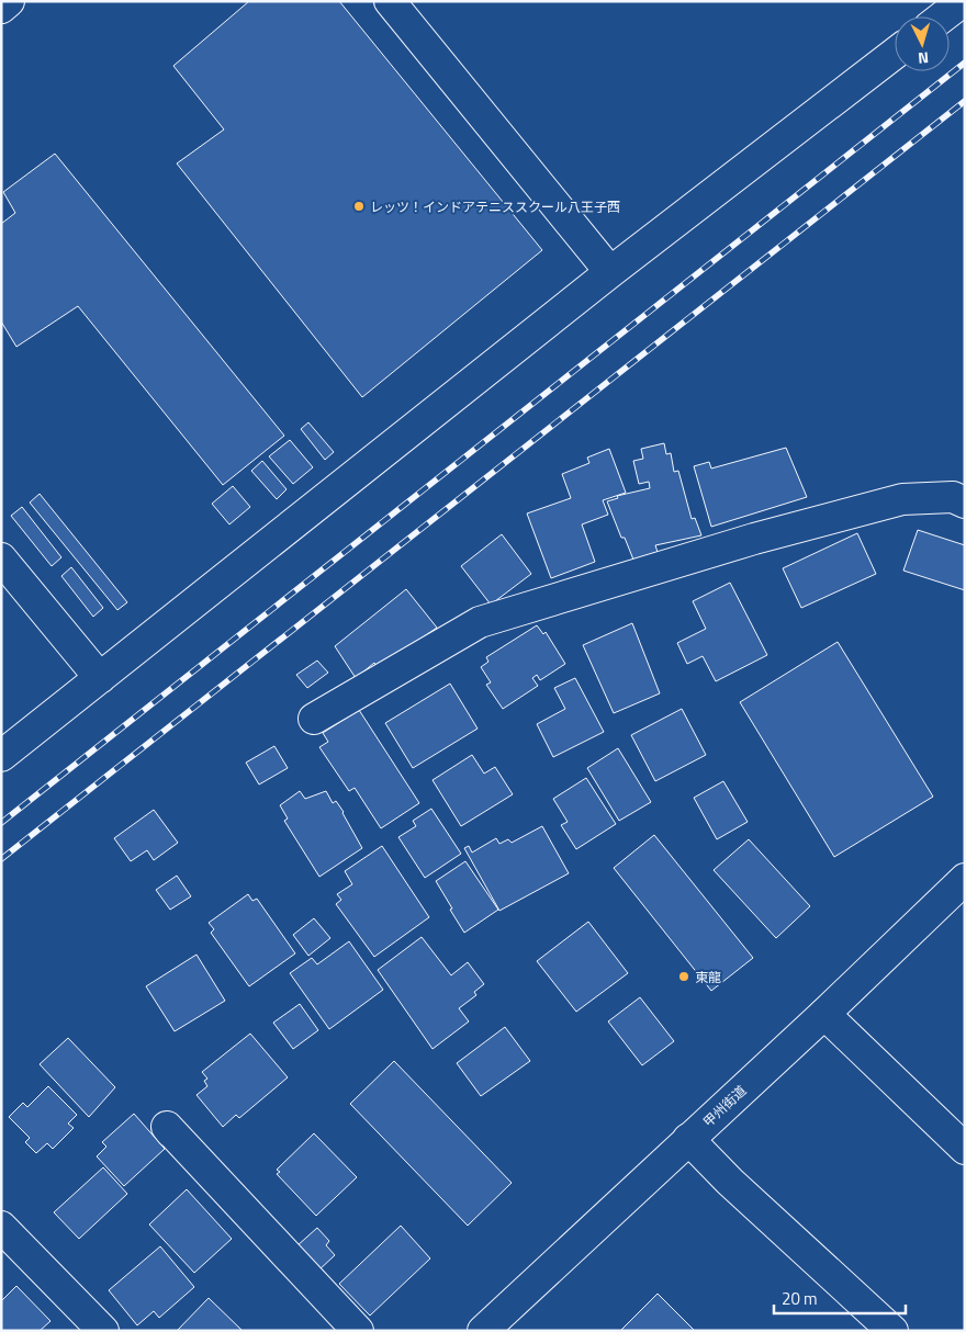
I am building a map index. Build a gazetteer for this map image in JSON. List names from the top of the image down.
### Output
{
  "streets": {
    "main road": ["甲州街道"]
  },
  "places": ["レッツ！インドアテニススクール八王子西", "東龍"],
  "scale_bar": "20 m",
  "north": "bottom"
}
